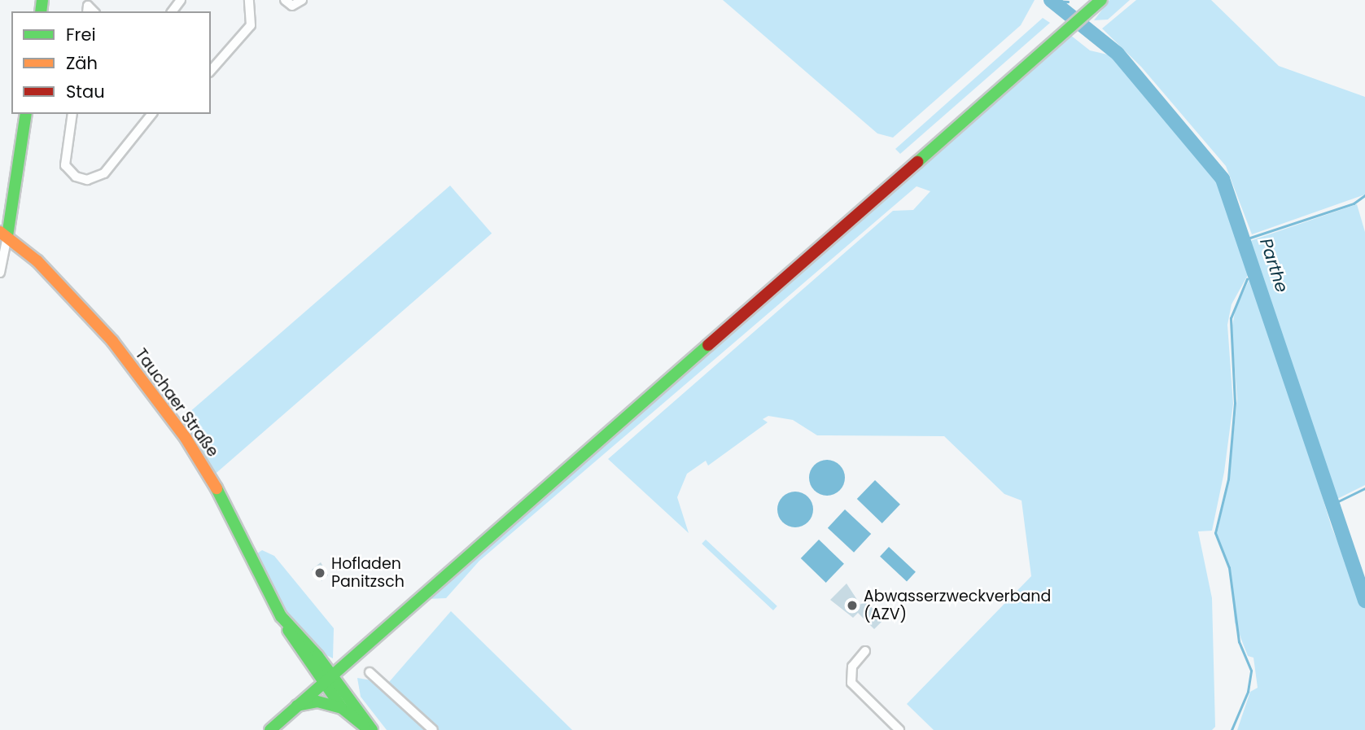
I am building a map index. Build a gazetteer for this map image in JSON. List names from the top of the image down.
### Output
{
  "streets": {
    "main road": ["Tauchaer Straße"]
  },
  "water": ["Parthe"],
  "places": ["Hofladen Panitzsch", "Abwasserzweckverband (AZV)"],
  "legend": ["Frei", "Zäh", "Stau"]
}
